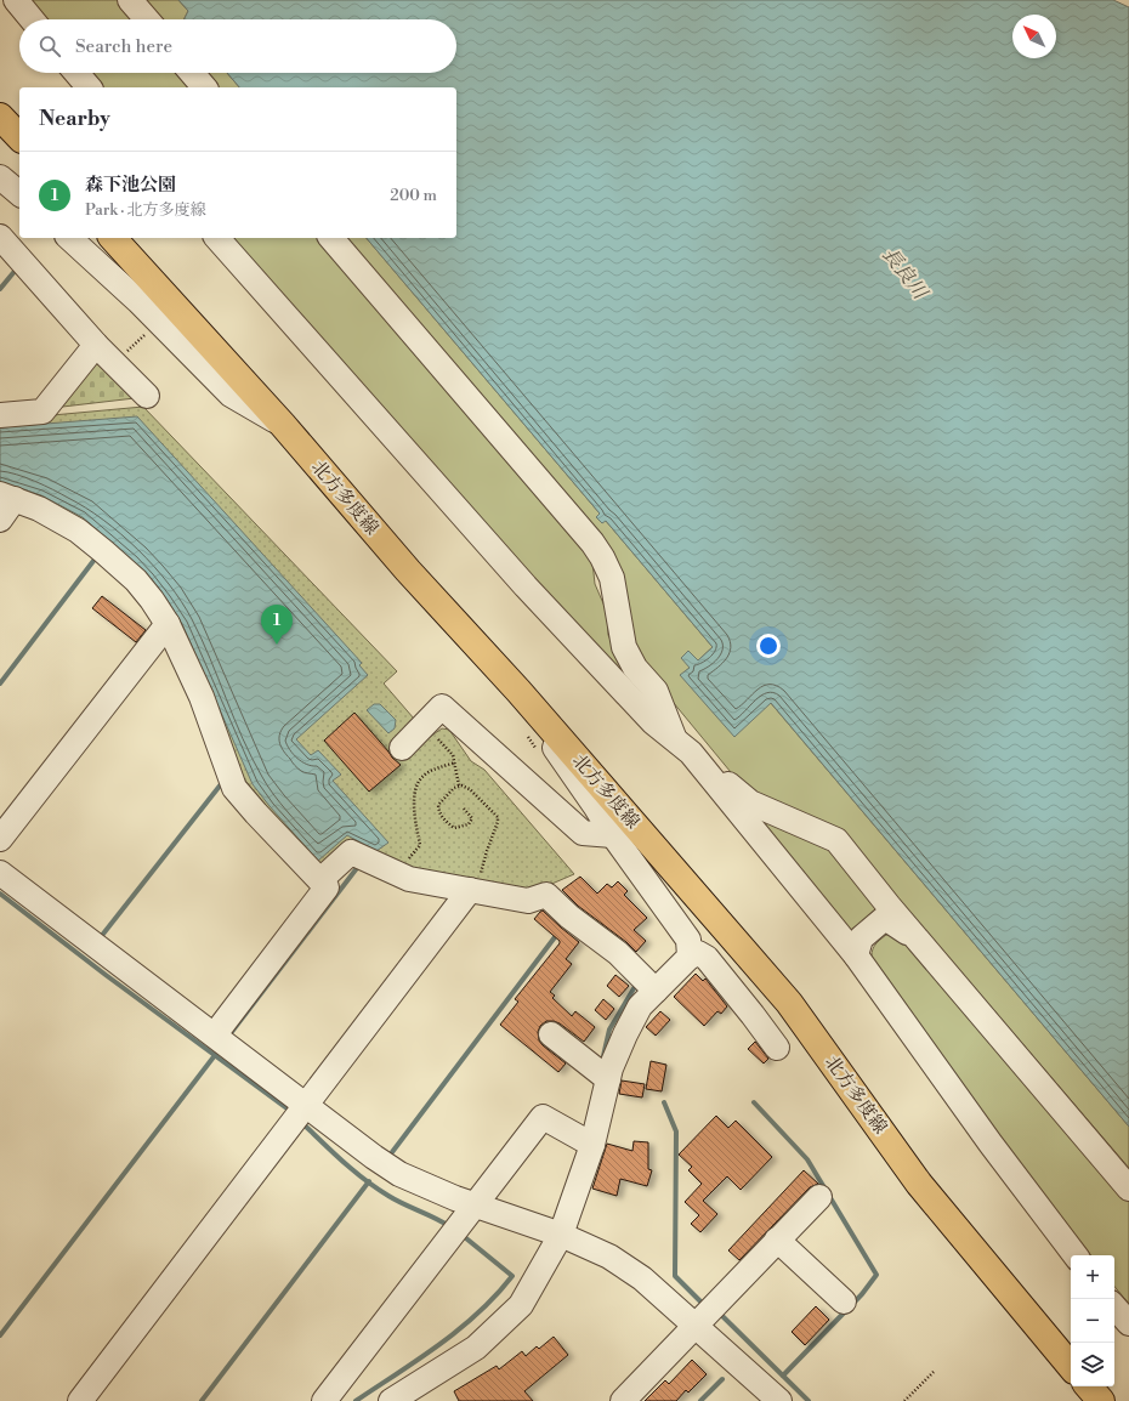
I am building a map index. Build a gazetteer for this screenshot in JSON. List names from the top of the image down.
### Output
{
  "streets": {
    "main road": ["北方多度線"]
  },
  "water": ["長良川"],
  "north": "top left",
  "page": {
    "search": "Search here",
    "heading": "Nearby",
    "list": [
      {
        "mark": "1",
        "name": "森下池公園",
        "note": "Park · 北方多度線",
        "value": "200 m"
      }
    ],
    "pins": "1",
    "map_buttons": ["+", "−"]
  }
}
